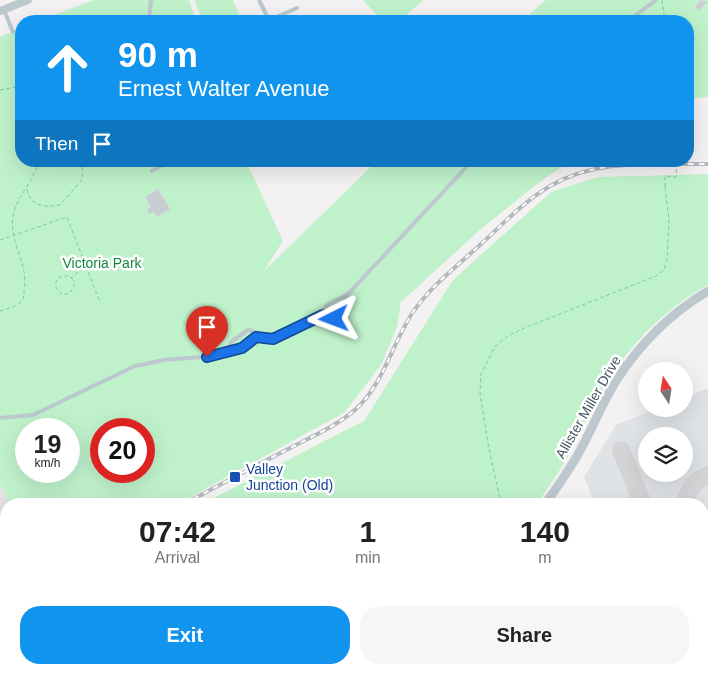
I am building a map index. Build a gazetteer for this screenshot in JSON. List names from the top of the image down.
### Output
{
  "streets": {
    "street": ["Allister Miller Drive"]
  },
  "parks": ["Victoria Park"],
  "places": {
    "transit": ["Valley Junction (Old)"]
  },
  "north": "top",
  "page": {
    "turn": ["90 m", "Ernest Walter Avenue"],
    "then": "Then",
    "speed": "19 km/h",
    "limit": "20",
    "eta": [
      "07:42",
      "Arrival",
      "1",
      "min",
      "140",
      "m"
    ],
    "buttons": ["Exit", "Share"]
  }
}
